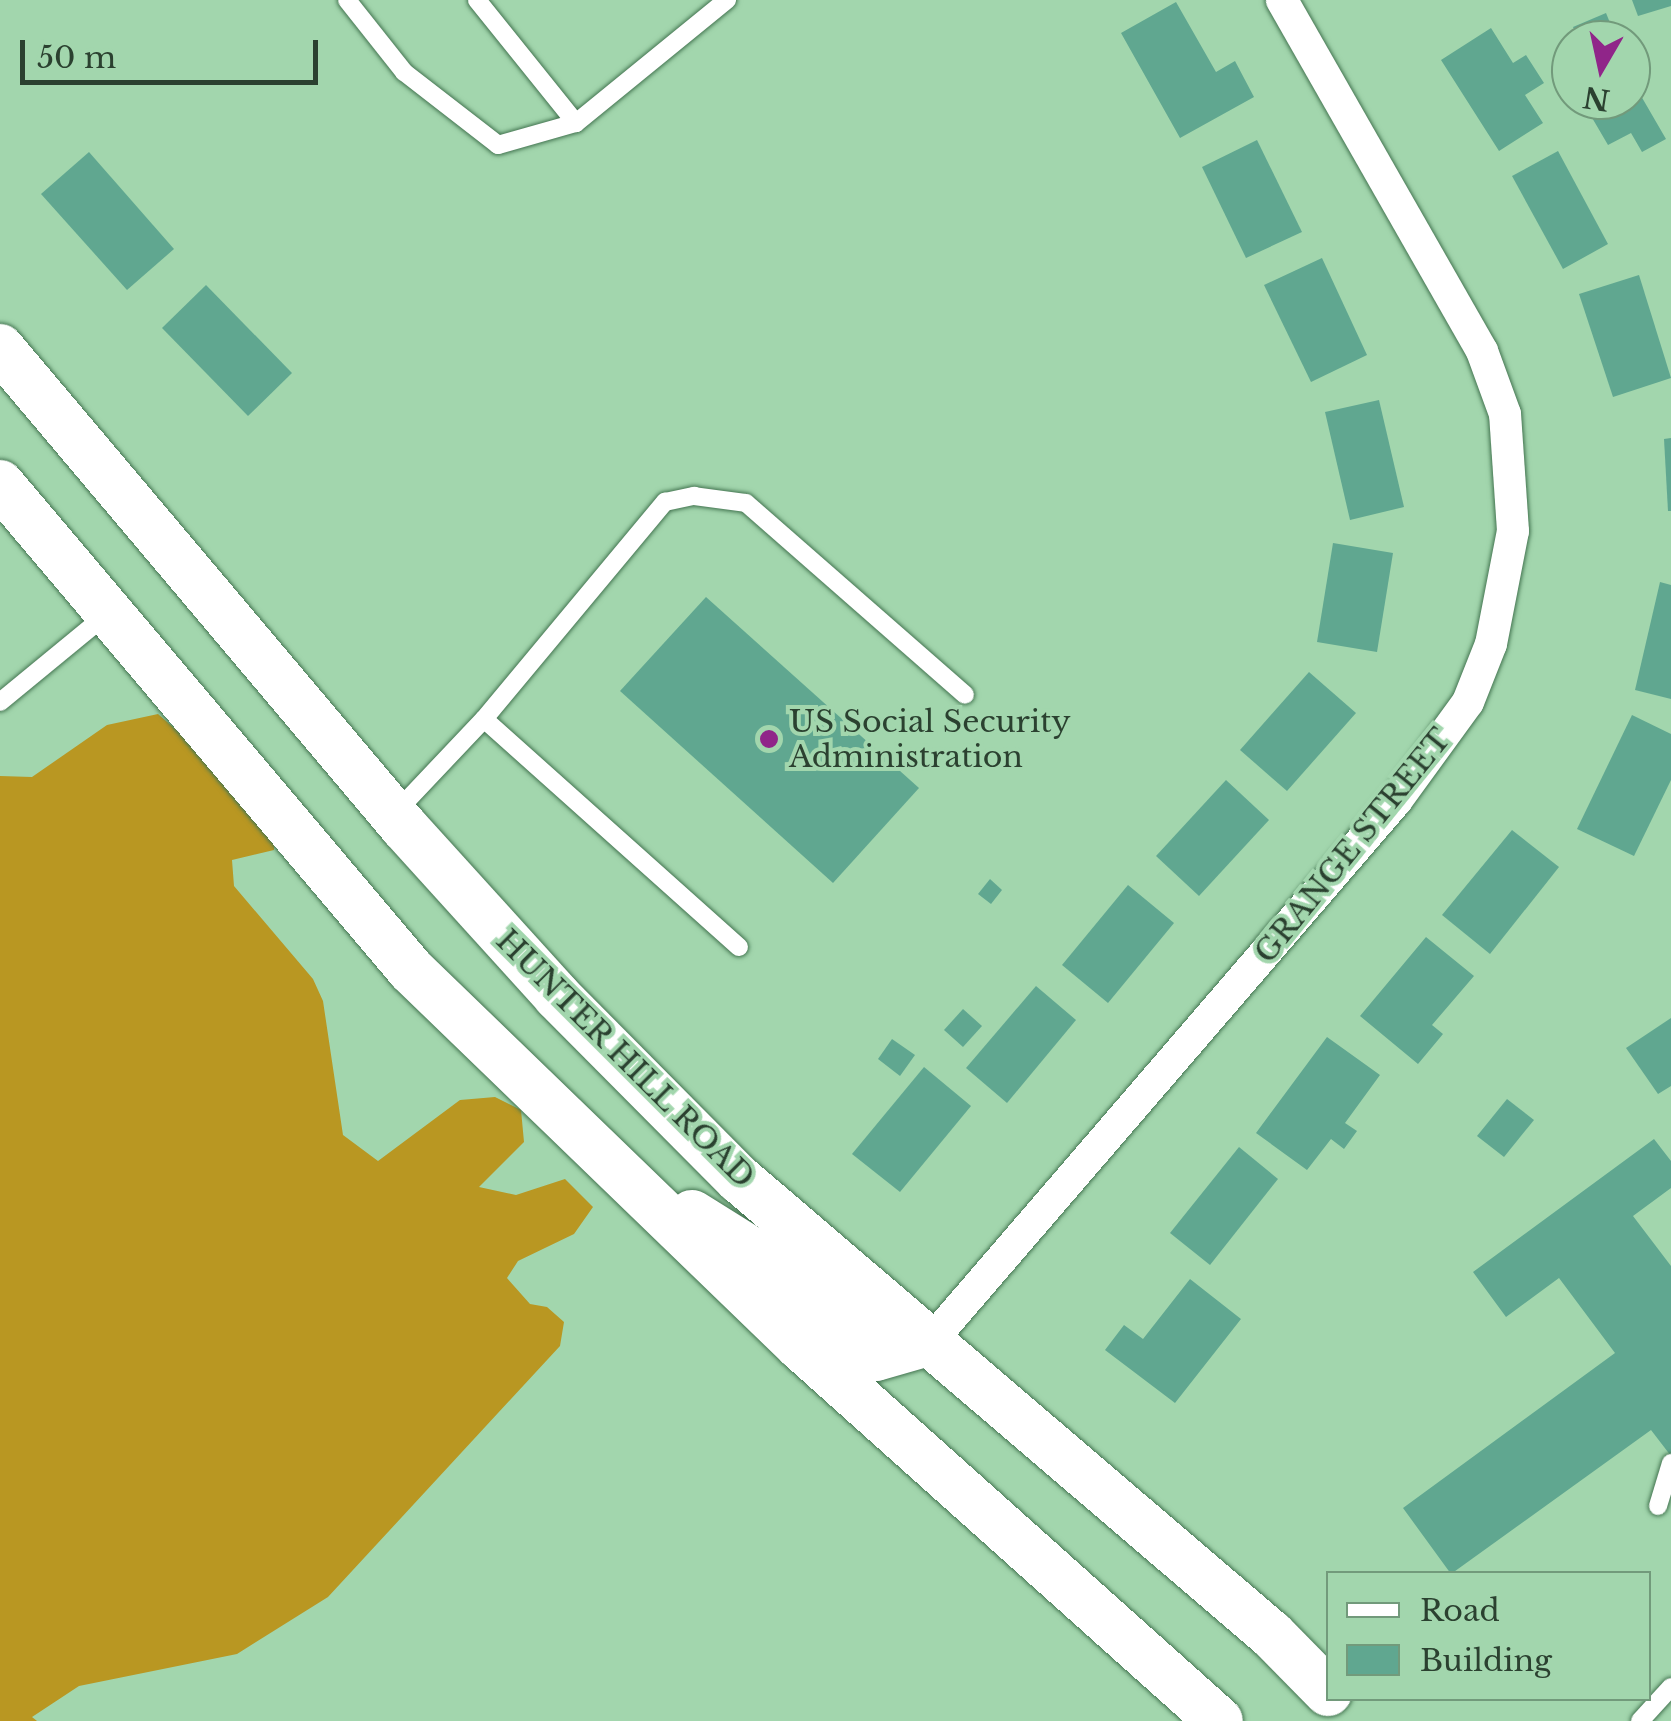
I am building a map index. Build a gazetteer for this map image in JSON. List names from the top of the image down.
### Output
{
  "streets": {
    "street": ["GRANGE STREET", "HUNTER HILL ROAD"]
  },
  "crossings": [
    ["GRANGE STREET", "HUNTER HILL ROAD"]
  ],
  "places": ["US Social Security Administration"],
  "legend": ["Road", "Building"],
  "scale_bar": "50 m",
  "north": "bottom"
}
